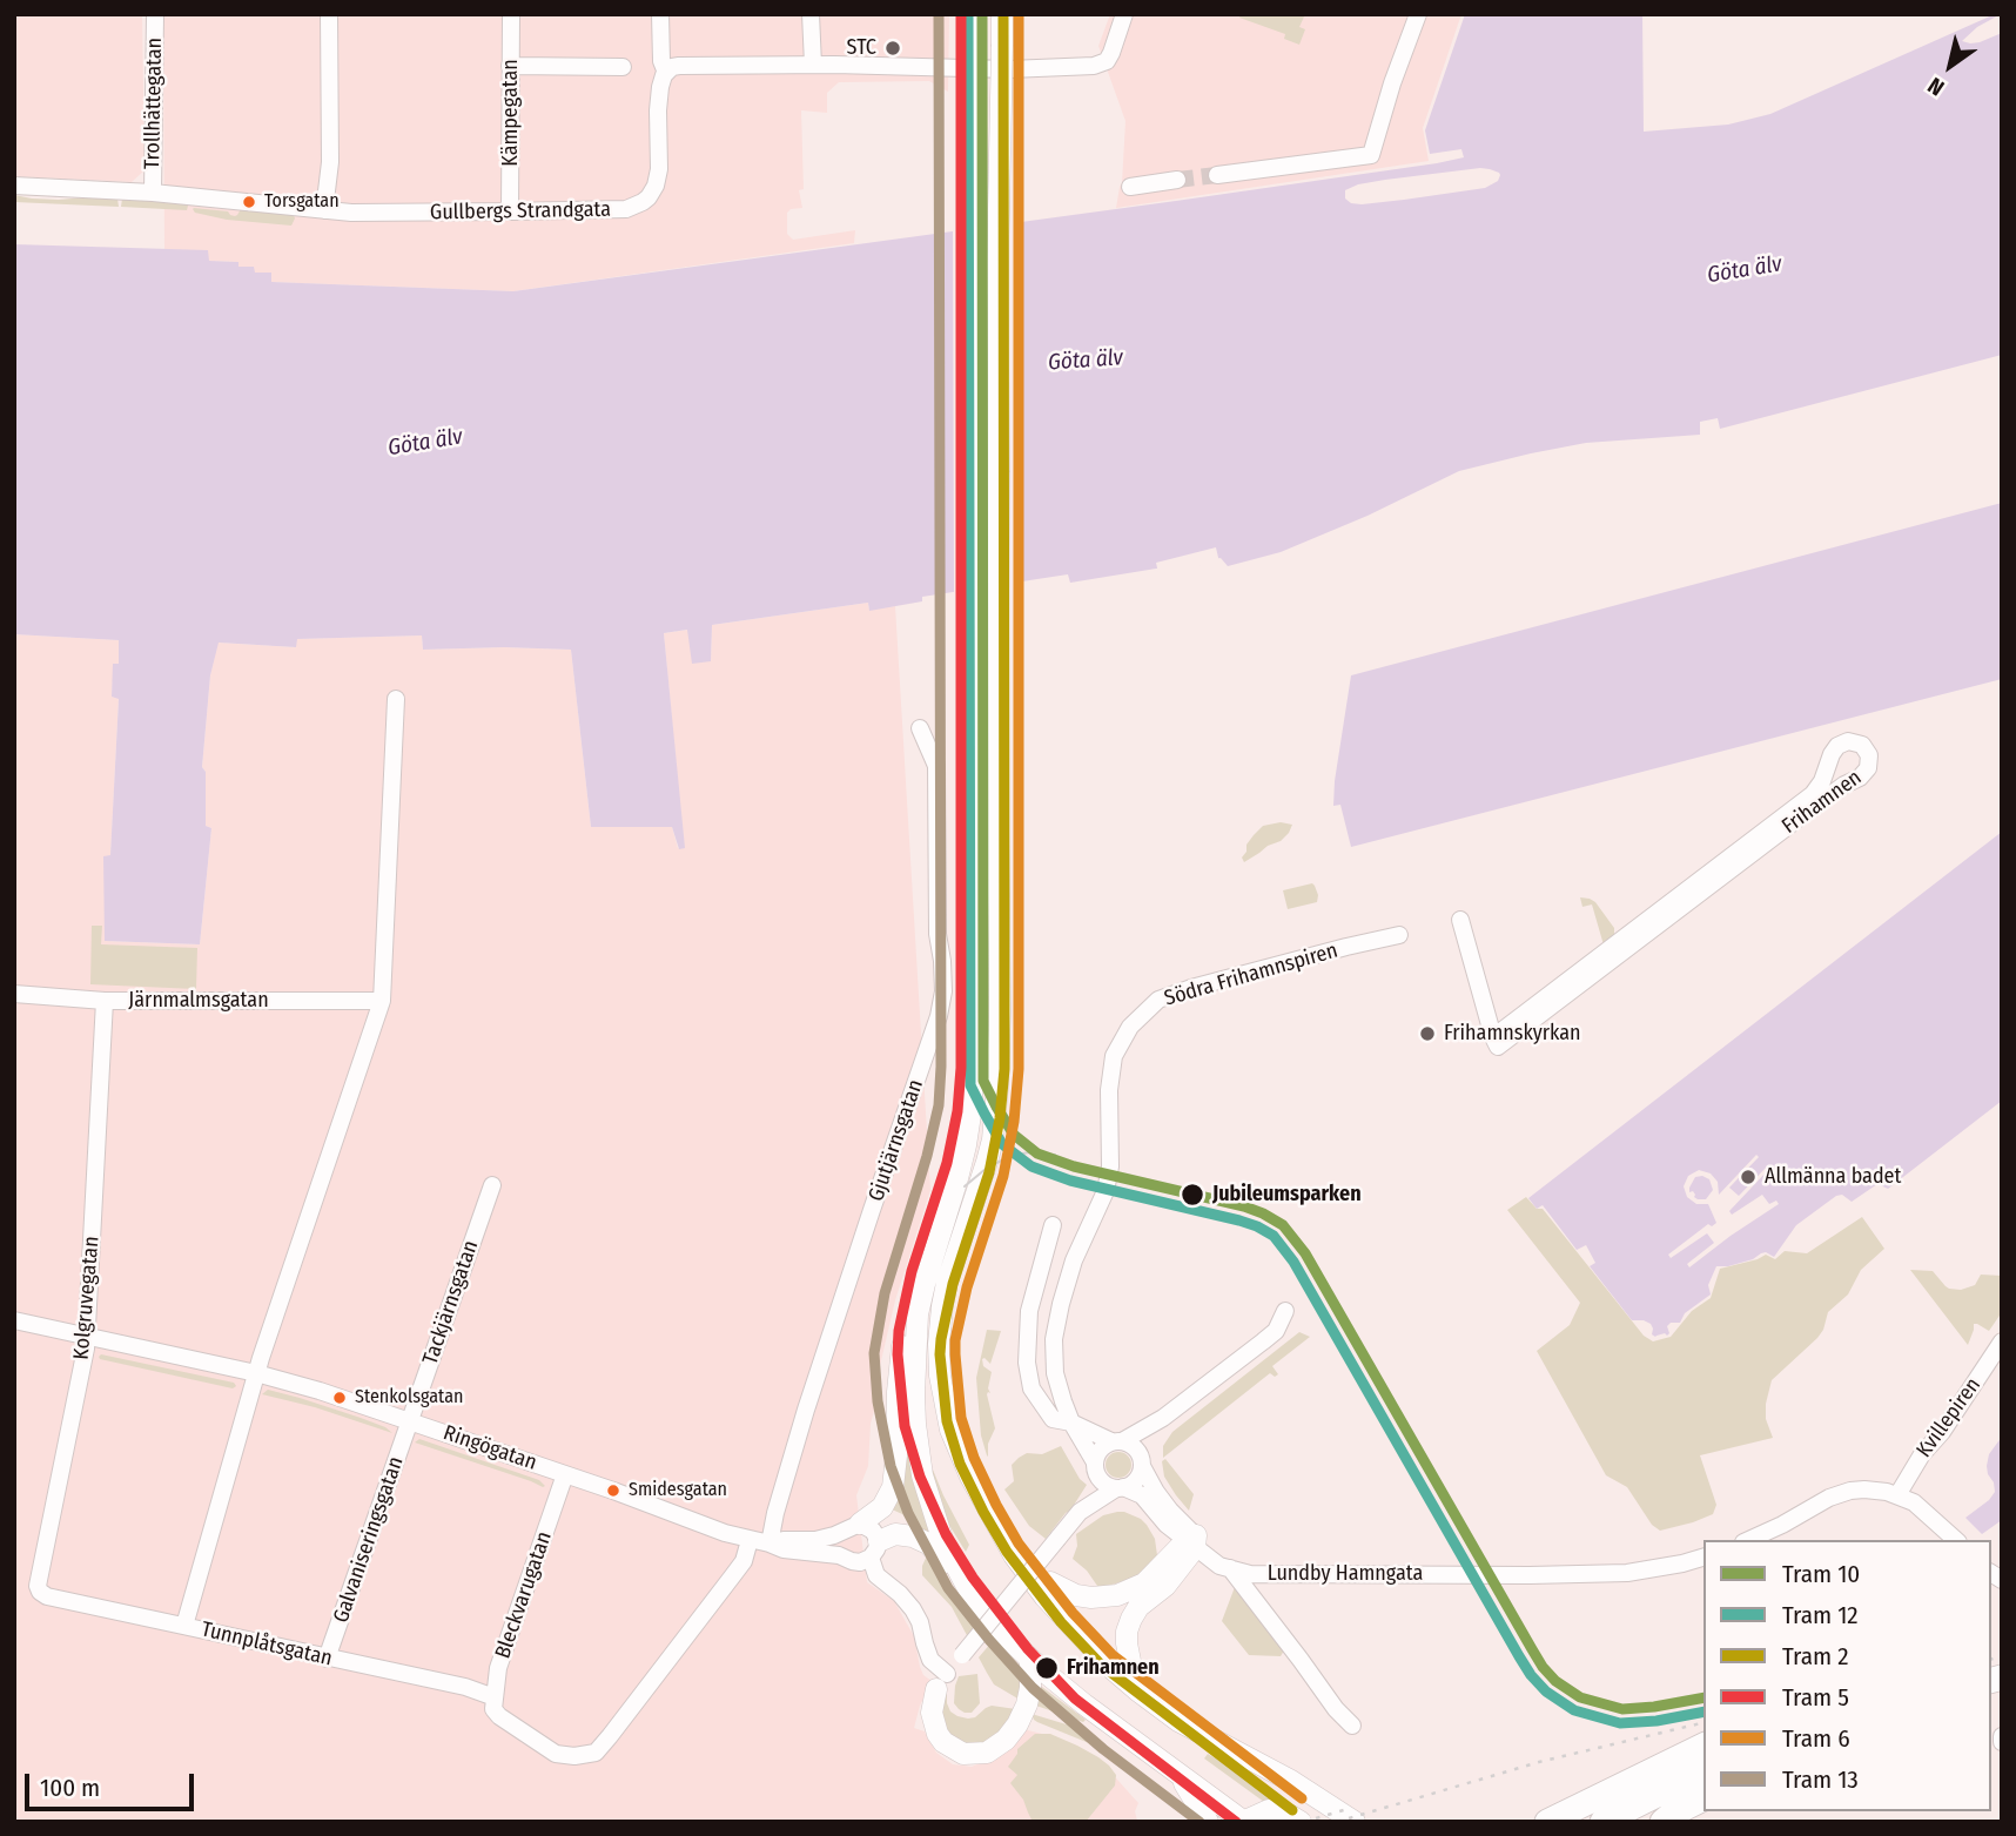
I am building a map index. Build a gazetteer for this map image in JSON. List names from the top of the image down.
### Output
{
  "streets": {
    "street": [
      "Trollhättegatan",
      "Kämpegatan",
      "Gullbergs Strandgata",
      "Frihamnen",
      "Södra Frihamnspiren",
      "Järnmalmsgatan",
      "Gjutjärnsgatan",
      "Kolgruvegatan",
      "Tackjärnsgatan",
      "Kvillepiren",
      "Ringögatan",
      "Galvaniseringsgatan",
      "Lundby Hamngata",
      "Bleckvarugatan",
      "Tunnplåtsgatan"
    ]
  },
  "crossings": [
    ["Trollhättegatan", "Gullbergs Strandgata"],
    ["Kämpegatan", "Gullbergs Strandgata"],
    ["Järnmalmsgatan", "Kolgruvegatan"],
    ["Gjutjärnsgatan", "Ringögatan"],
    ["Kolgruvegatan", "Ringögatan"],
    ["Kolgruvegatan", "Tunnplåtsgatan"],
    ["Tackjärnsgatan", "Ringögatan"],
    ["Tackjärnsgatan", "Galvaniseringsgatan"],
    ["Ringögatan", "Galvaniseringsgatan"],
    ["Ringögatan", "Bleckvarugatan"],
    ["Galvaniseringsgatan", "Tunnplåtsgatan"],
    ["Bleckvarugatan", "Tunnplåtsgatan"]
  ],
  "water": ["Göta älv"],
  "places": [
    "STC",
    "Torsgatan",
    "Frihamnskyrkan",
    "Allmänna badet",
    "Jubileumsparken",
    "Stenkolsgatan",
    "Smidesgatan",
    "Frihamnen"
  ],
  "lines": [
    "tram line 10",
    "tram line 12",
    "tram line 2",
    "tram line 5",
    "tram line 6",
    "tram line 13"
  ],
  "legend": [
    "Tram 10",
    "Tram 12",
    "Tram 2",
    "Tram 5",
    "Tram 6",
    "Tram 13"
  ],
  "scale_bar": "100 m",
  "north": "bottom left"
}
